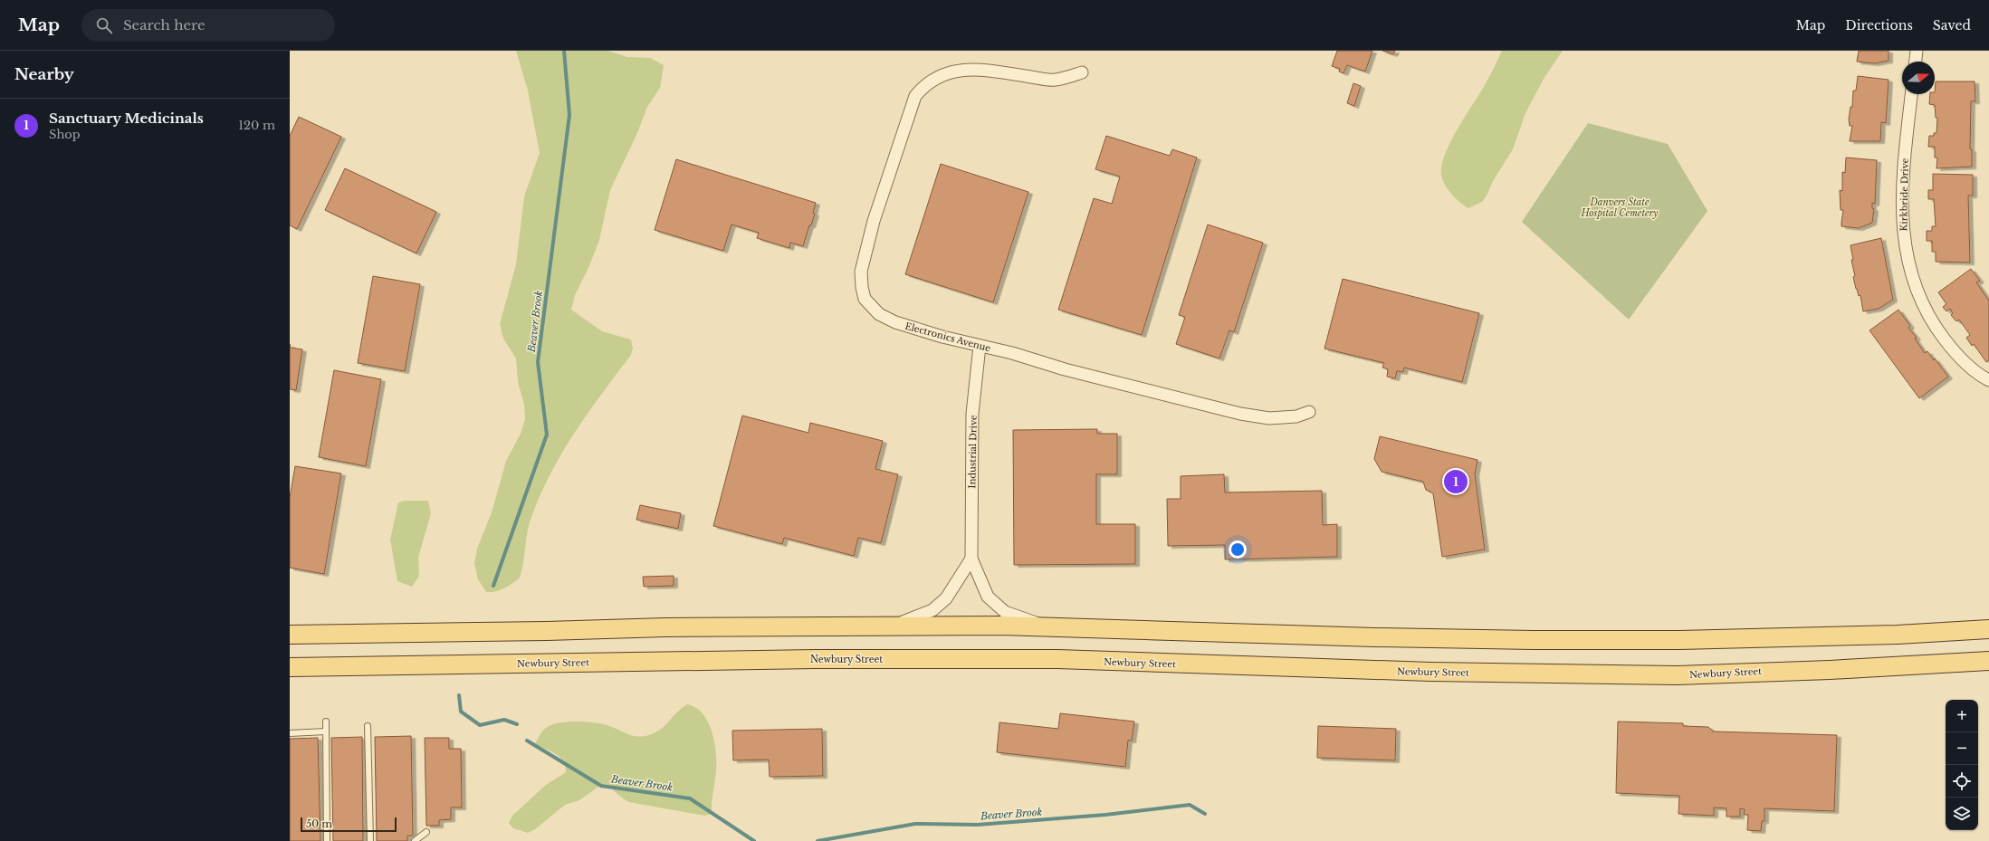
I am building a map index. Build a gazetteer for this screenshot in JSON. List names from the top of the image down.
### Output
{
  "streets": {
    "main road": ["Newbury Street"],
    "street": ["Kirkbride Drive", "Electronics Avenue", "Industrial Drive"]
  },
  "crossings": [
    ["Electronics Avenue", "Industrial Drive"]
  ],
  "water": ["Beaver Brook"],
  "parks": ["Danvers State Hospital Cemetery"],
  "scale_bar": "50 m",
  "north": "right",
  "page": {
    "header": "Map",
    "search": "Search here",
    "nav": ["Map", "Directions", "Saved"],
    "heading": "Nearby",
    "list": [
      {
        "mark": "1",
        "name": "Sanctuary Medicinals",
        "note": "Shop",
        "value": "120 m"
      }
    ],
    "pins": "1",
    "map_buttons": ["+", "−"],
    "scale": "50 m"
  }
}
